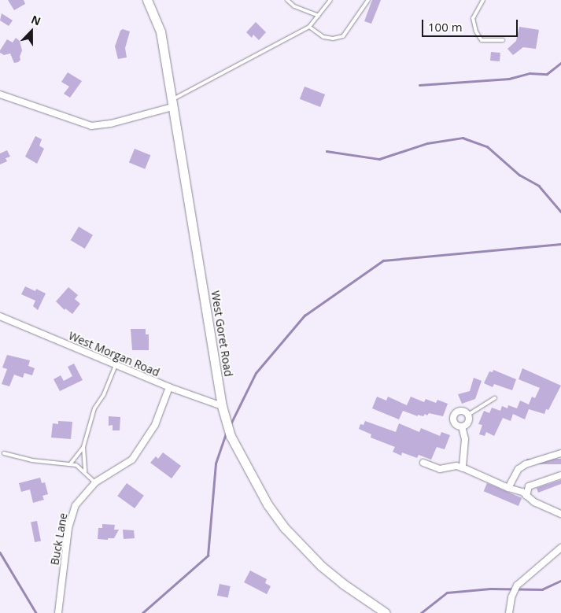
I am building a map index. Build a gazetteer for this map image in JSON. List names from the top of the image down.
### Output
{
  "streets": {
    "street": ["West Goret Road", "West Morgan Road", "Buck Lane"]
  },
  "crossings": [
    ["West Goret Road", "West Morgan Road"],
    ["West Morgan Road", "Buck Lane"]
  ],
  "scale_bar": "100 m",
  "north": "top"
}
